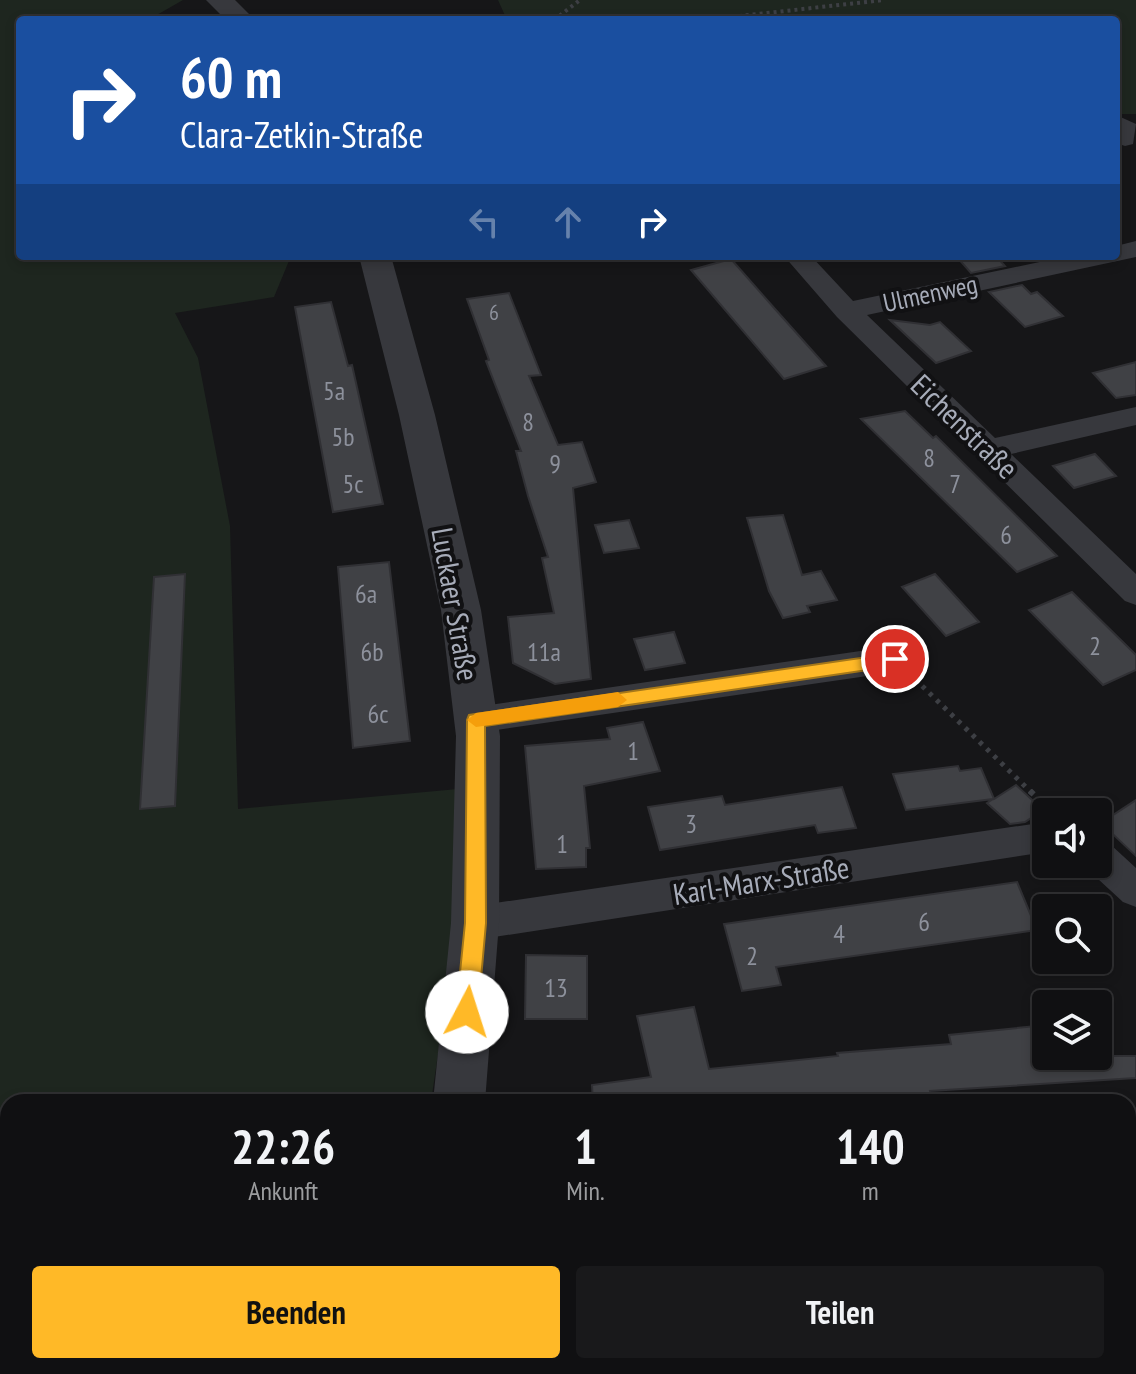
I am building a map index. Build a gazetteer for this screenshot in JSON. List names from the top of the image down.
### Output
{
  "streets": {
    "street": [
      "Ulmenweg",
      "Eichenstraße",
      "Luckaer Straße",
      "Karl-Marx-Straße"
    ]
  },
  "crossings": [
    ["Ulmenweg", "Eichenstraße"],
    ["Luckaer Straße", "Karl-Marx-Straße"]
  ],
  "house_numbers": [
    "6",
    "5a",
    "8",
    "5b",
    "8",
    "9",
    "5c",
    "7",
    "6",
    "6a",
    "2",
    "6b",
    "11a",
    "6c",
    "1",
    "3",
    "1",
    "6",
    "4",
    "2",
    "13"
  ],
  "page": {
    "turn": ["60 m", "Clara-Zetkin-Straße"],
    "eta": [
      "22:26",
      "Ankunft",
      "1",
      "Min.",
      "140",
      "m"
    ],
    "buttons": ["Beenden", "Teilen"]
  }
}
